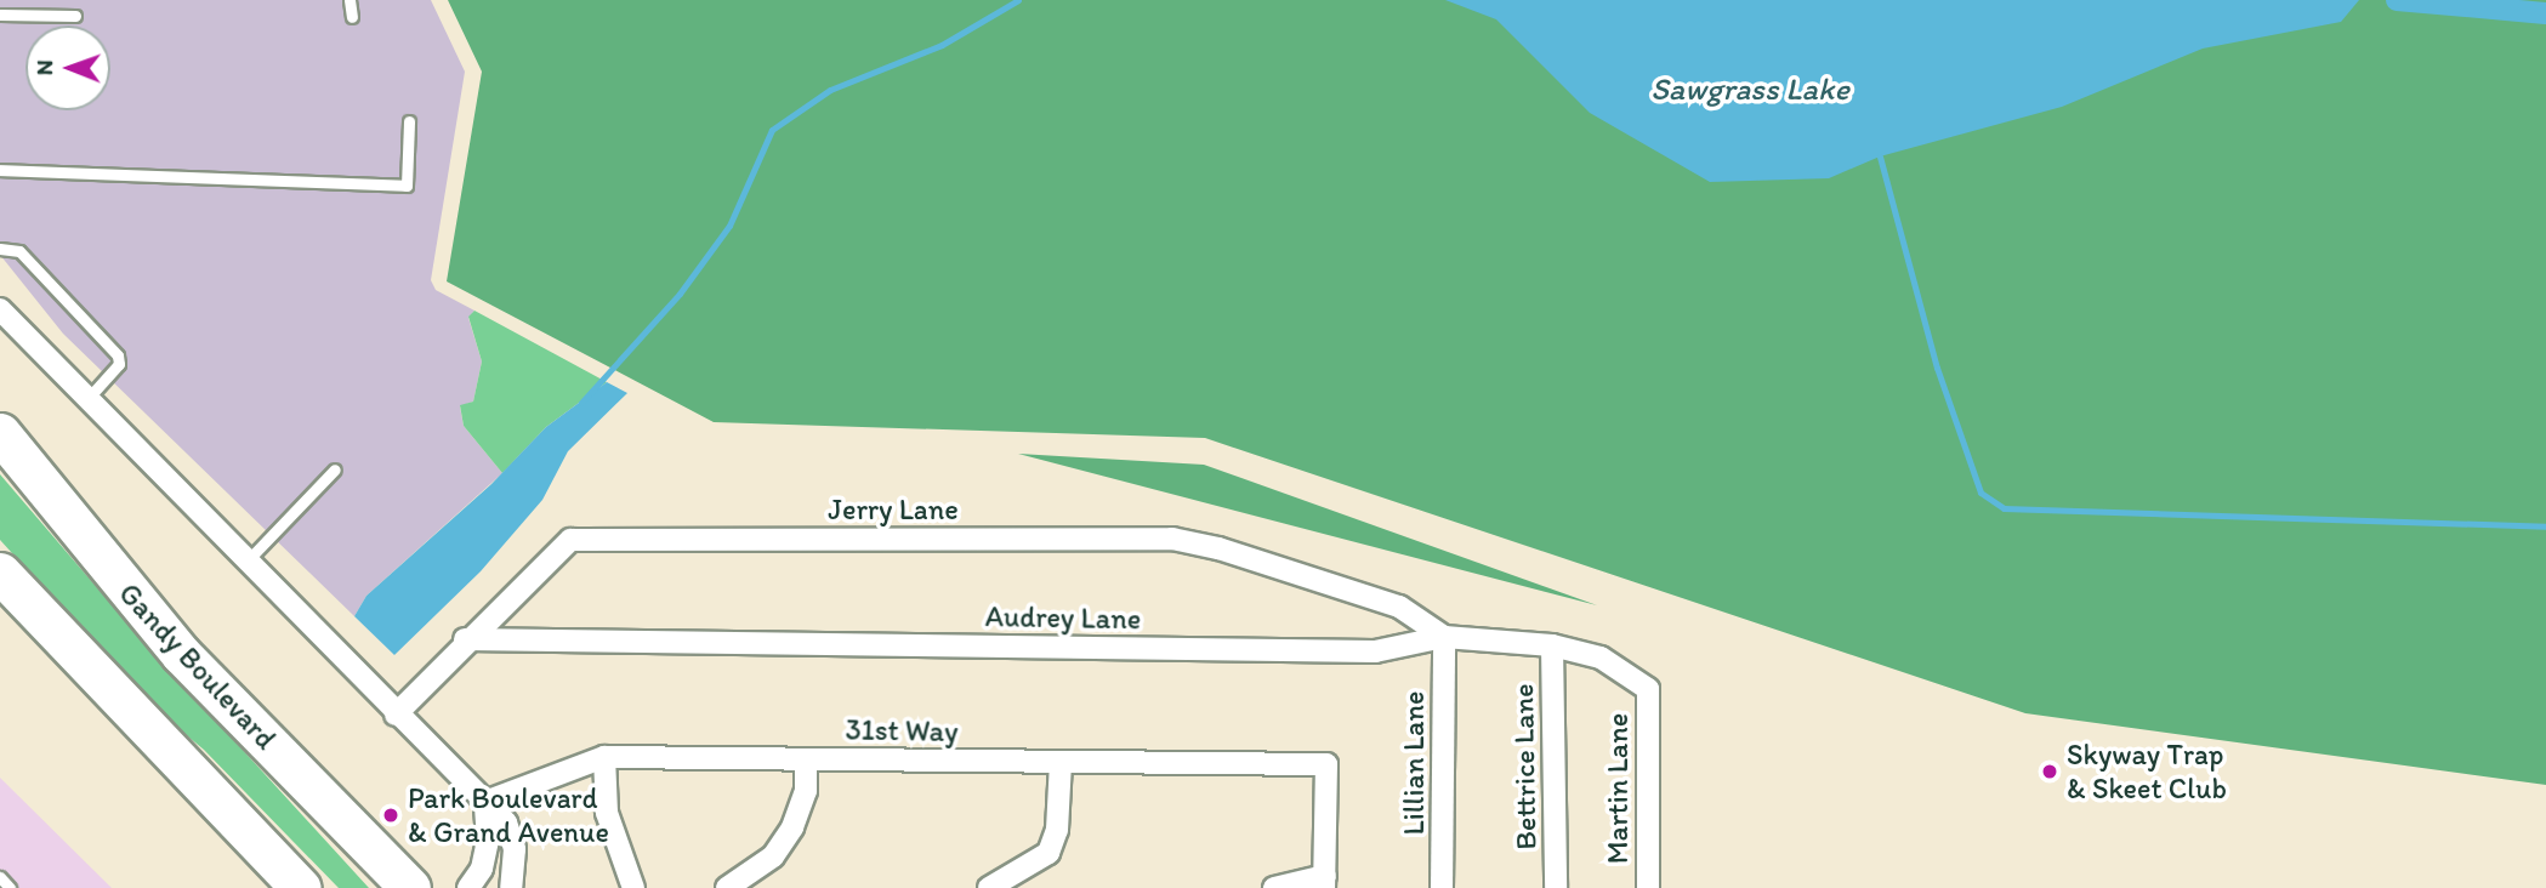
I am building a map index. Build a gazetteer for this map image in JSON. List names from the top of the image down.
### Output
{
  "streets": {
    "highway": ["Gandy Boulevard"],
    "street": [
      "Jerry Lane",
      "Audrey Lane",
      "31st Way",
      "Lillian Lane",
      "Bettrice Lane",
      "Martin Lane"
    ]
  },
  "crossings": [
    ["Jerry Lane", "Audrey Lane"],
    ["Jerry Lane", "Lillian Lane"],
    ["Audrey Lane", "Lillian Lane"],
    ["Audrey Lane", "Bettrice Lane"],
    ["Audrey Lane", "Martin Lane"]
  ],
  "water": ["Sawgrass Lake"],
  "places": ["Skyway Trap & Skeet Club", "Park Boulevard & Grand Avenue"],
  "north": "left"
}
